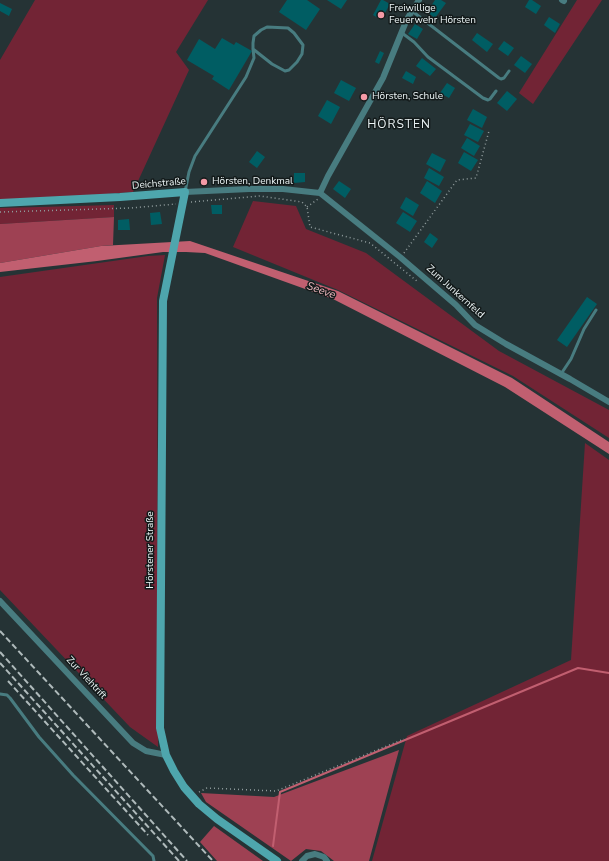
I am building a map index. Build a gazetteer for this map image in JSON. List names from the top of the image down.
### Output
{
  "streets": {
    "street": [
      "Deichstraße",
      "Zum Junkernfeld",
      "Hörstener Straße",
      "Zur Viehtrift"
    ]
  },
  "crossings": [
    ["Deichstraße", "Zum Junkernfeld"],
    ["Deichstraße", "Hörstener Straße"],
    ["Hörstener Straße", "Zur Viehtrift"]
  ],
  "districts": ["HÖRSTEN"],
  "water": ["Seeve"],
  "places": ["Freiwillige Feuerwehr Hörsten", "Hörsten, Schule", "Hörsten, Denkmal"]
}
